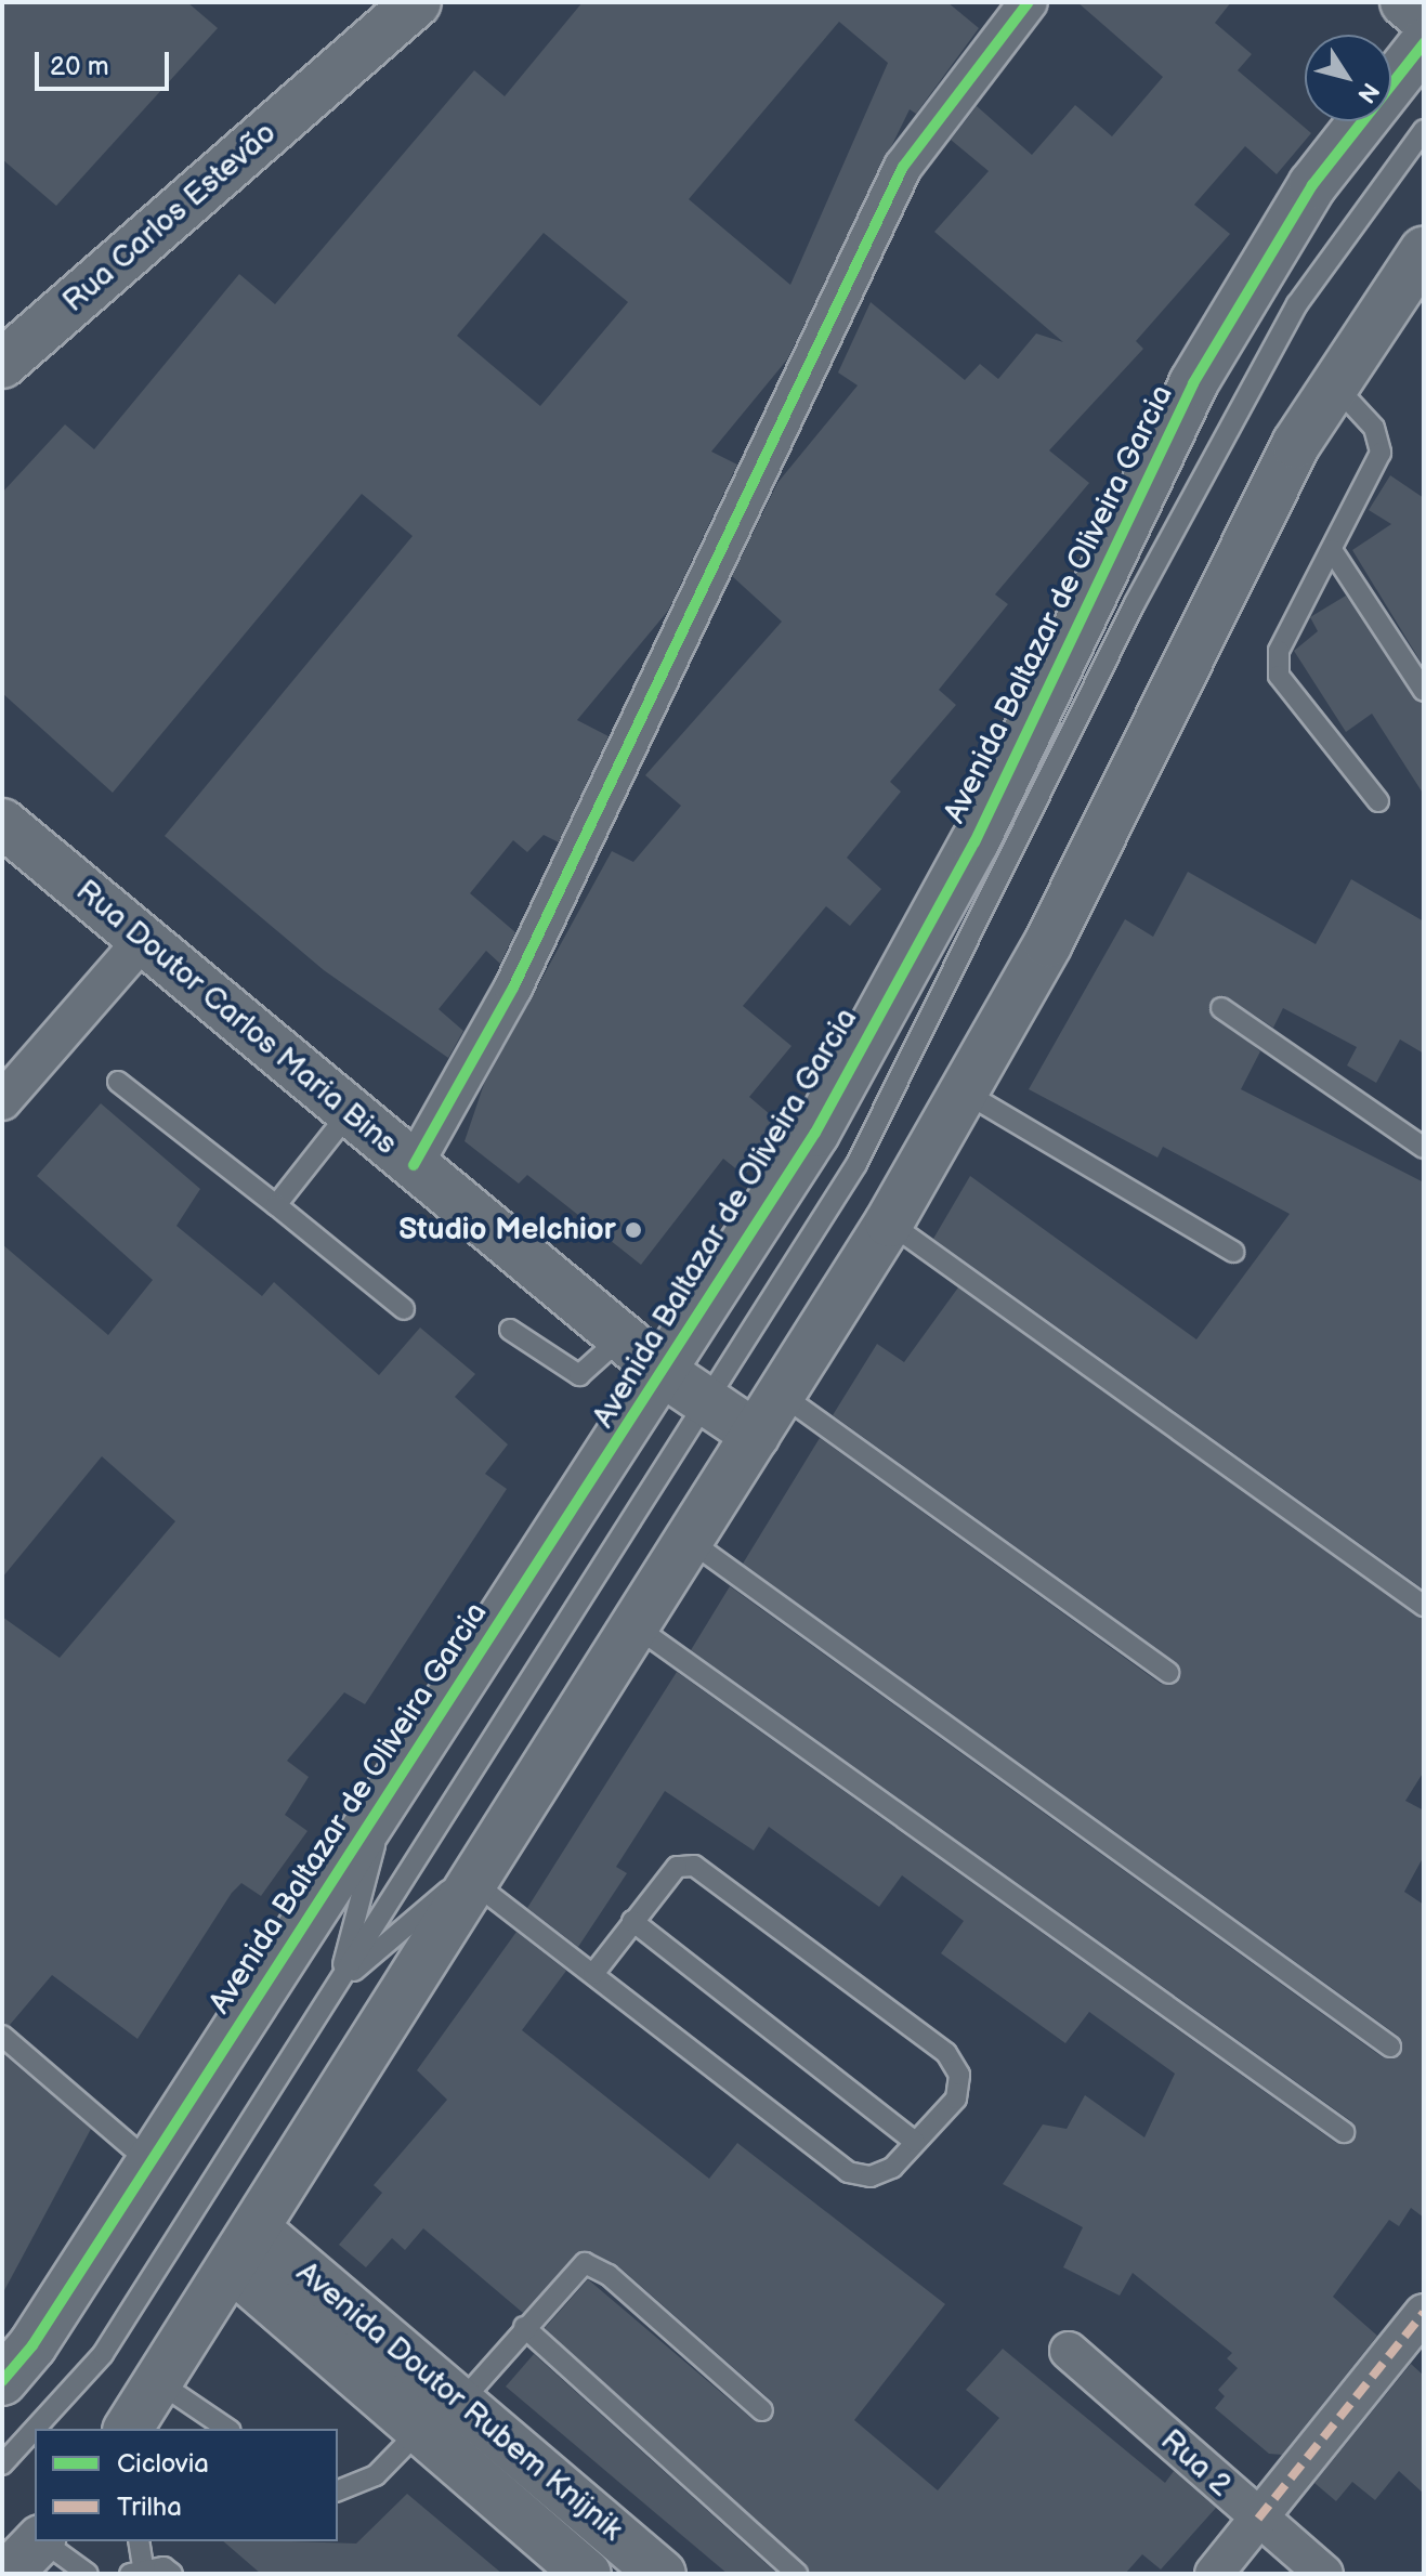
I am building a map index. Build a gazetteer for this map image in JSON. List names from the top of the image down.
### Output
{
  "streets": {
    "main road": [
      "Rua Carlos Estevão",
      "Avenida Baltazar de Oliveira Garcia",
      "Rua Doutor Carlos Maria Bins",
      "Avenida Doutor Rubem Knijnik"
    ],
    "street": ["Rua 2"]
  },
  "crossings": [
    ["Avenida Baltazar de Oliveira Garcia", "Rua Doutor Carlos Maria Bins"]
  ],
  "places": ["Studio Melchior"],
  "legend": ["Ciclovia", "Trilha"],
  "scale_bar": "20 m",
  "north": "bottom right"
}
